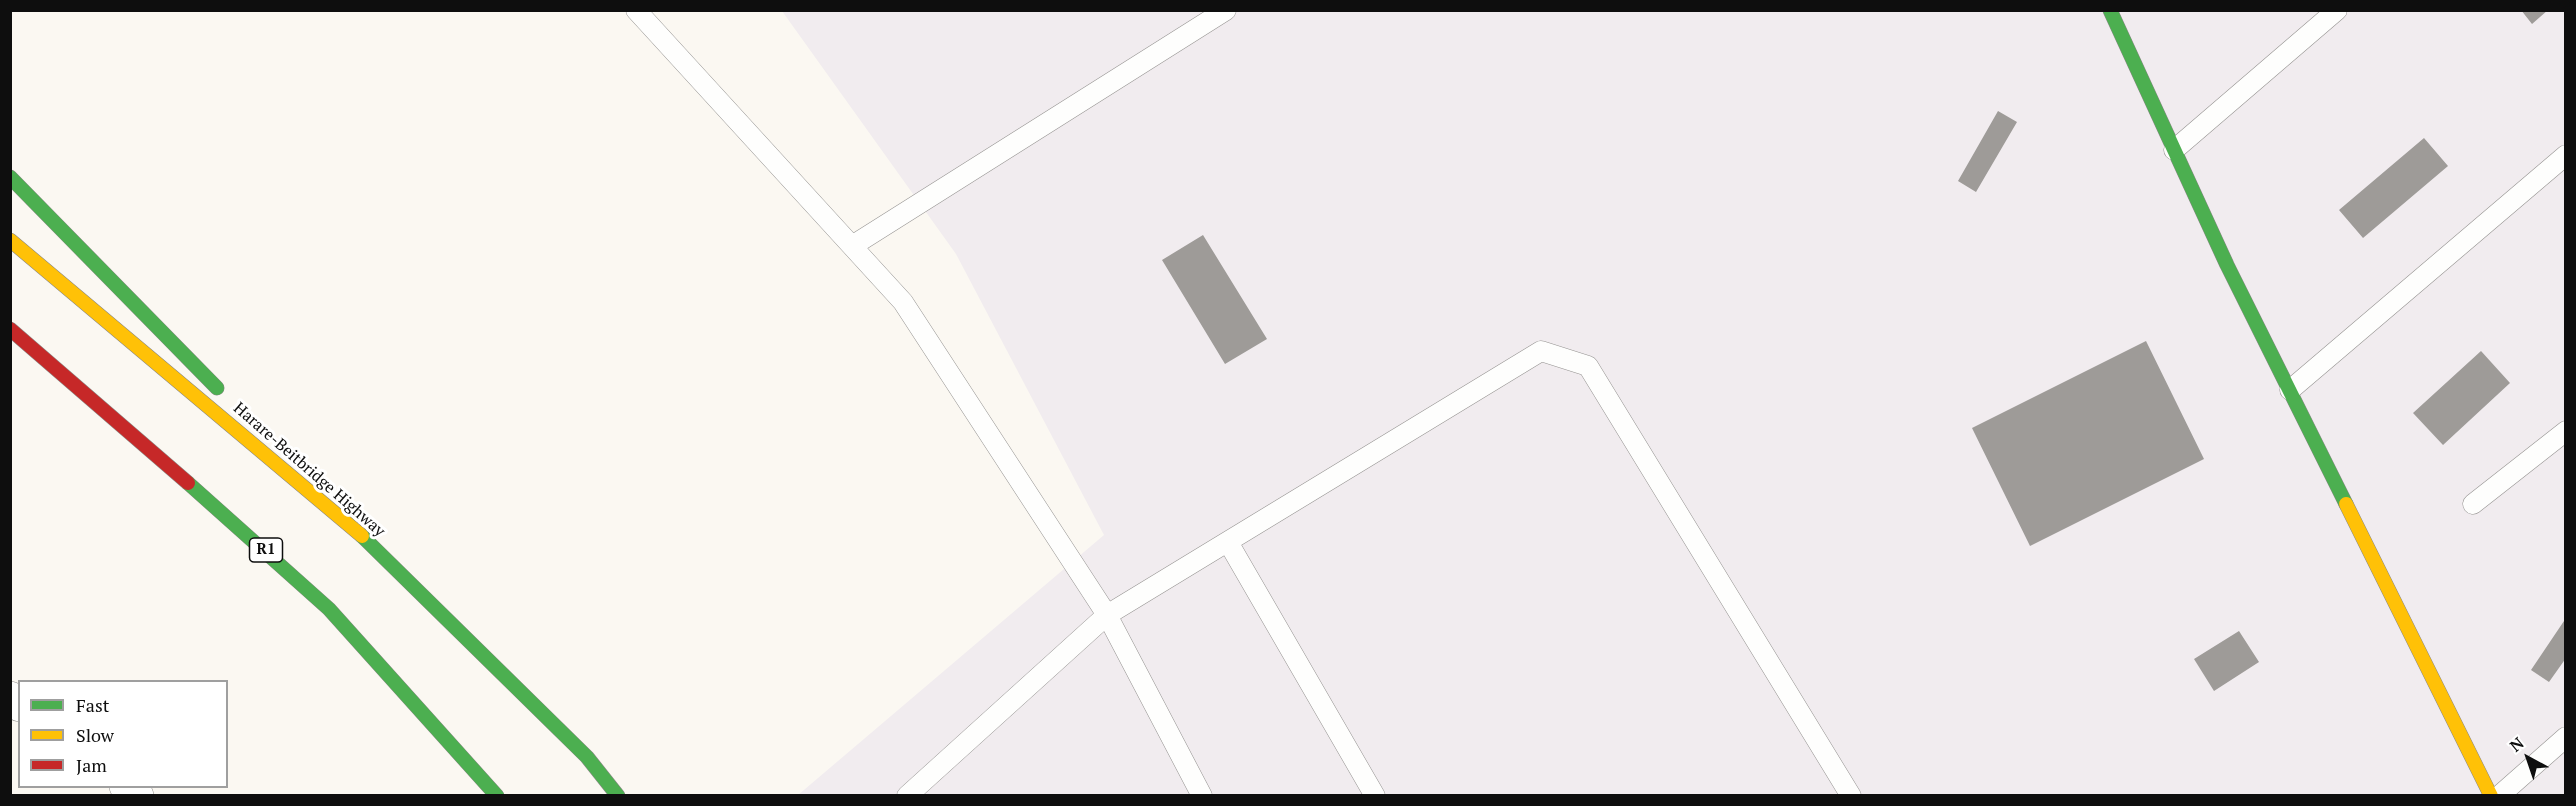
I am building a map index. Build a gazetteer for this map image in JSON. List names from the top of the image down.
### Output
{
  "streets": {
    "main road": ["Harare-Beitbridge Highway", "R1"]
  },
  "legend": ["Fast", "Slow", "Jam"],
  "north": "top left"
}
